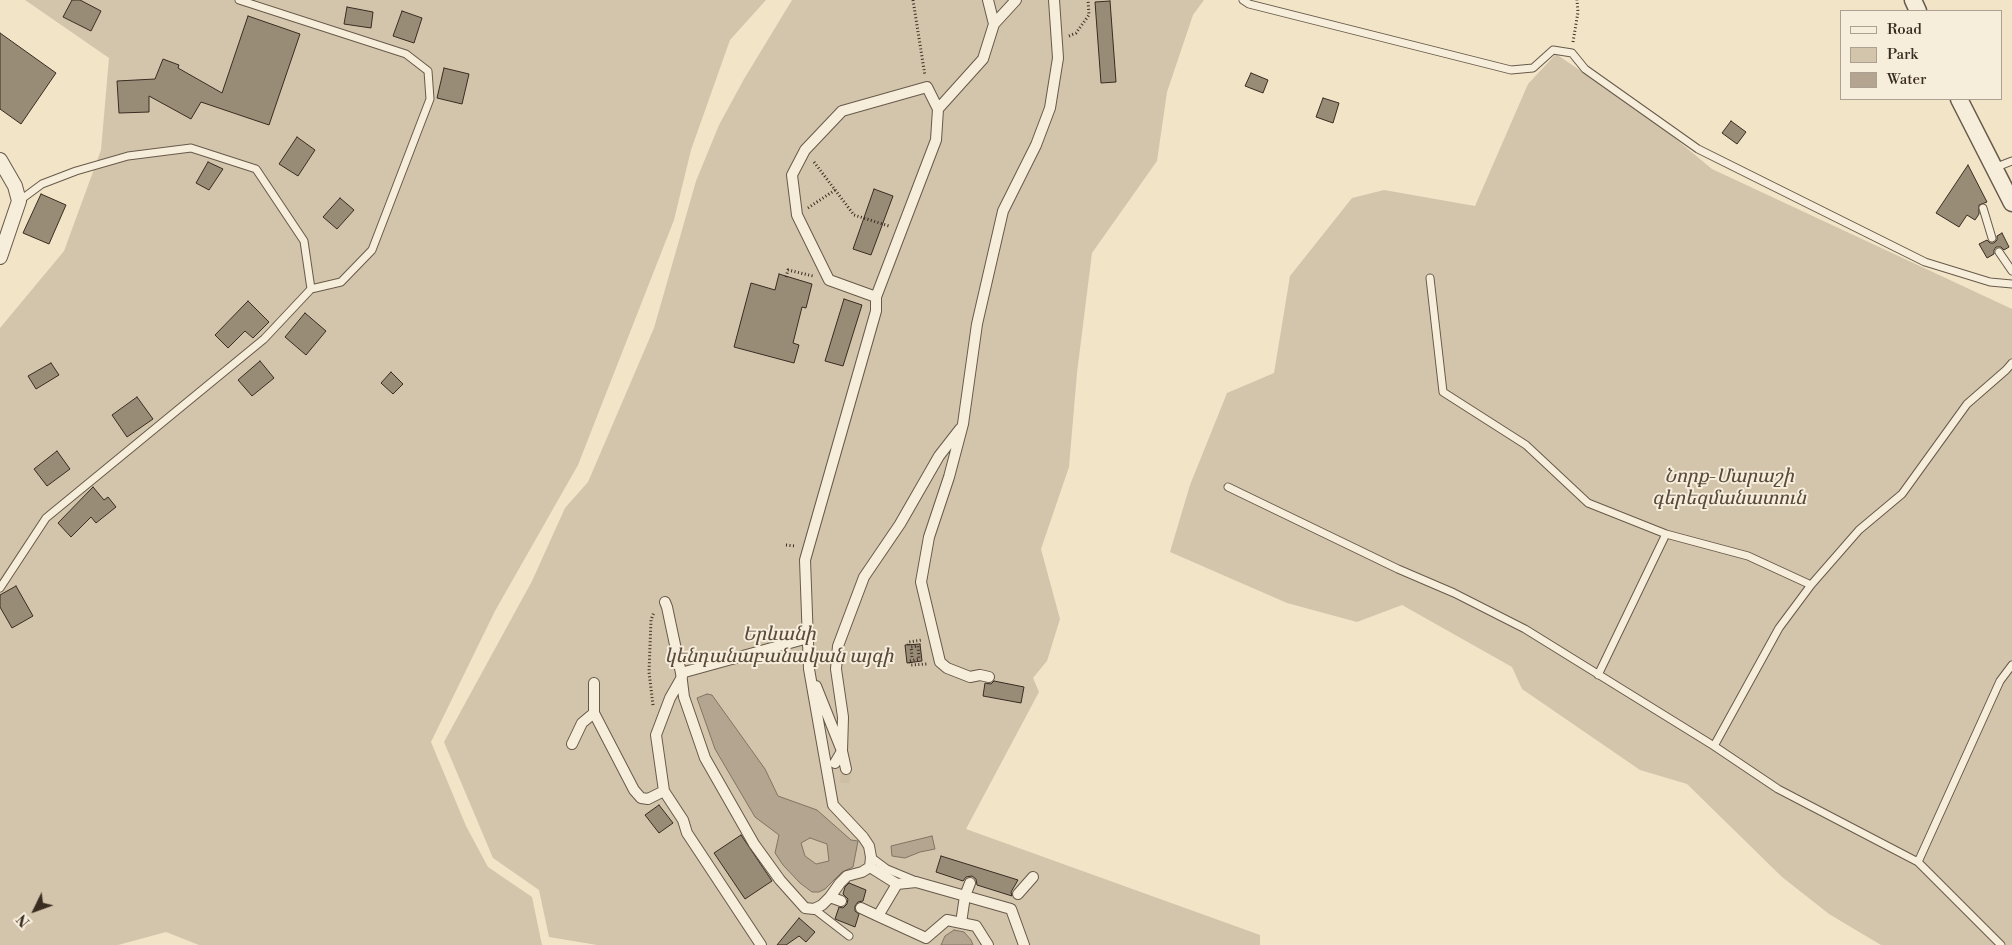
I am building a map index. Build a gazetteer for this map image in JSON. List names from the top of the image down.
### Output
{
  "parks": ["Նորք-Մարաշի գերեզմանատուն", "Երևանի կենդանաբանական այգի"],
  "legend": ["Road", "Park", "Water"],
  "north": "bottom left"
}
